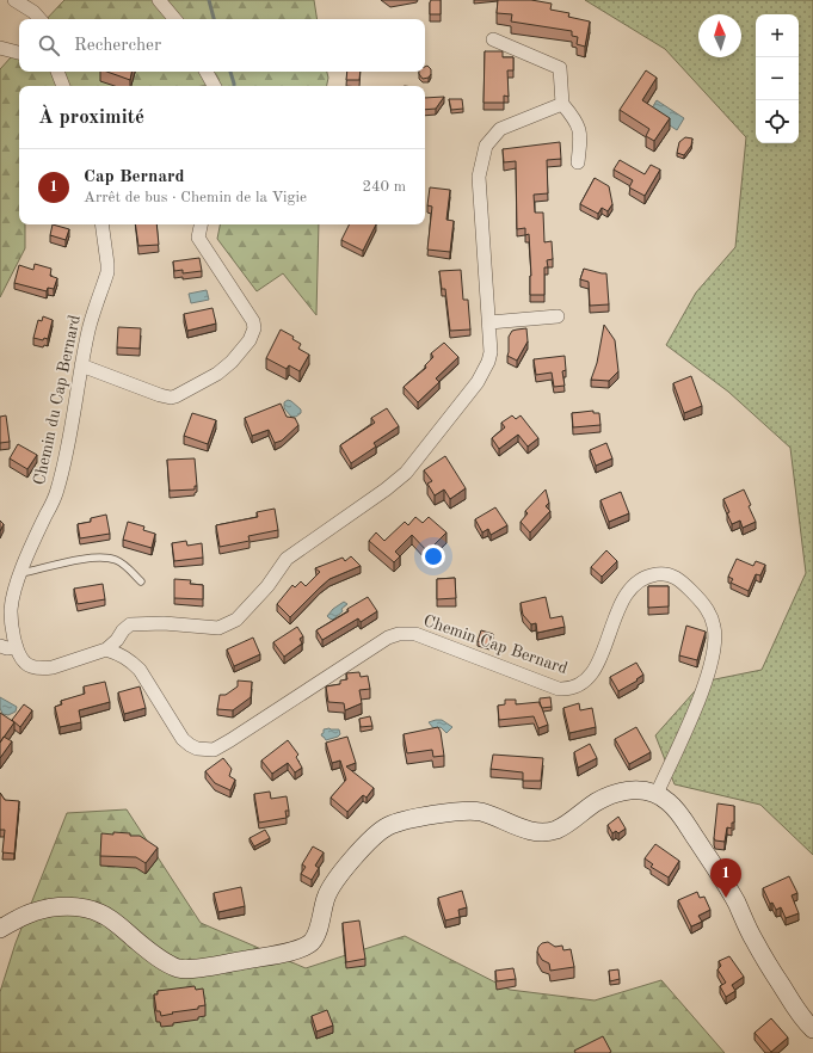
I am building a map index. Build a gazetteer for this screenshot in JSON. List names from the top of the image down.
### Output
{
  "streets": {
    "street": ["Chemin du Cap Bernard", "Chemin Cap Bernard"]
  },
  "crossings": [
    ["Chemin du Cap Bernard", "Chemin Cap Bernard"]
  ],
  "north": "top",
  "page": {
    "map_buttons": ["+", "−"],
    "search": "Rechercher",
    "heading": "À proximité",
    "list": [
      {
        "mark": "1",
        "name": "Cap Bernard",
        "note": "Arrêt de bus · Chemin de la Vigie",
        "value": "240 m"
      }
    ],
    "pins": "1"
  }
}
